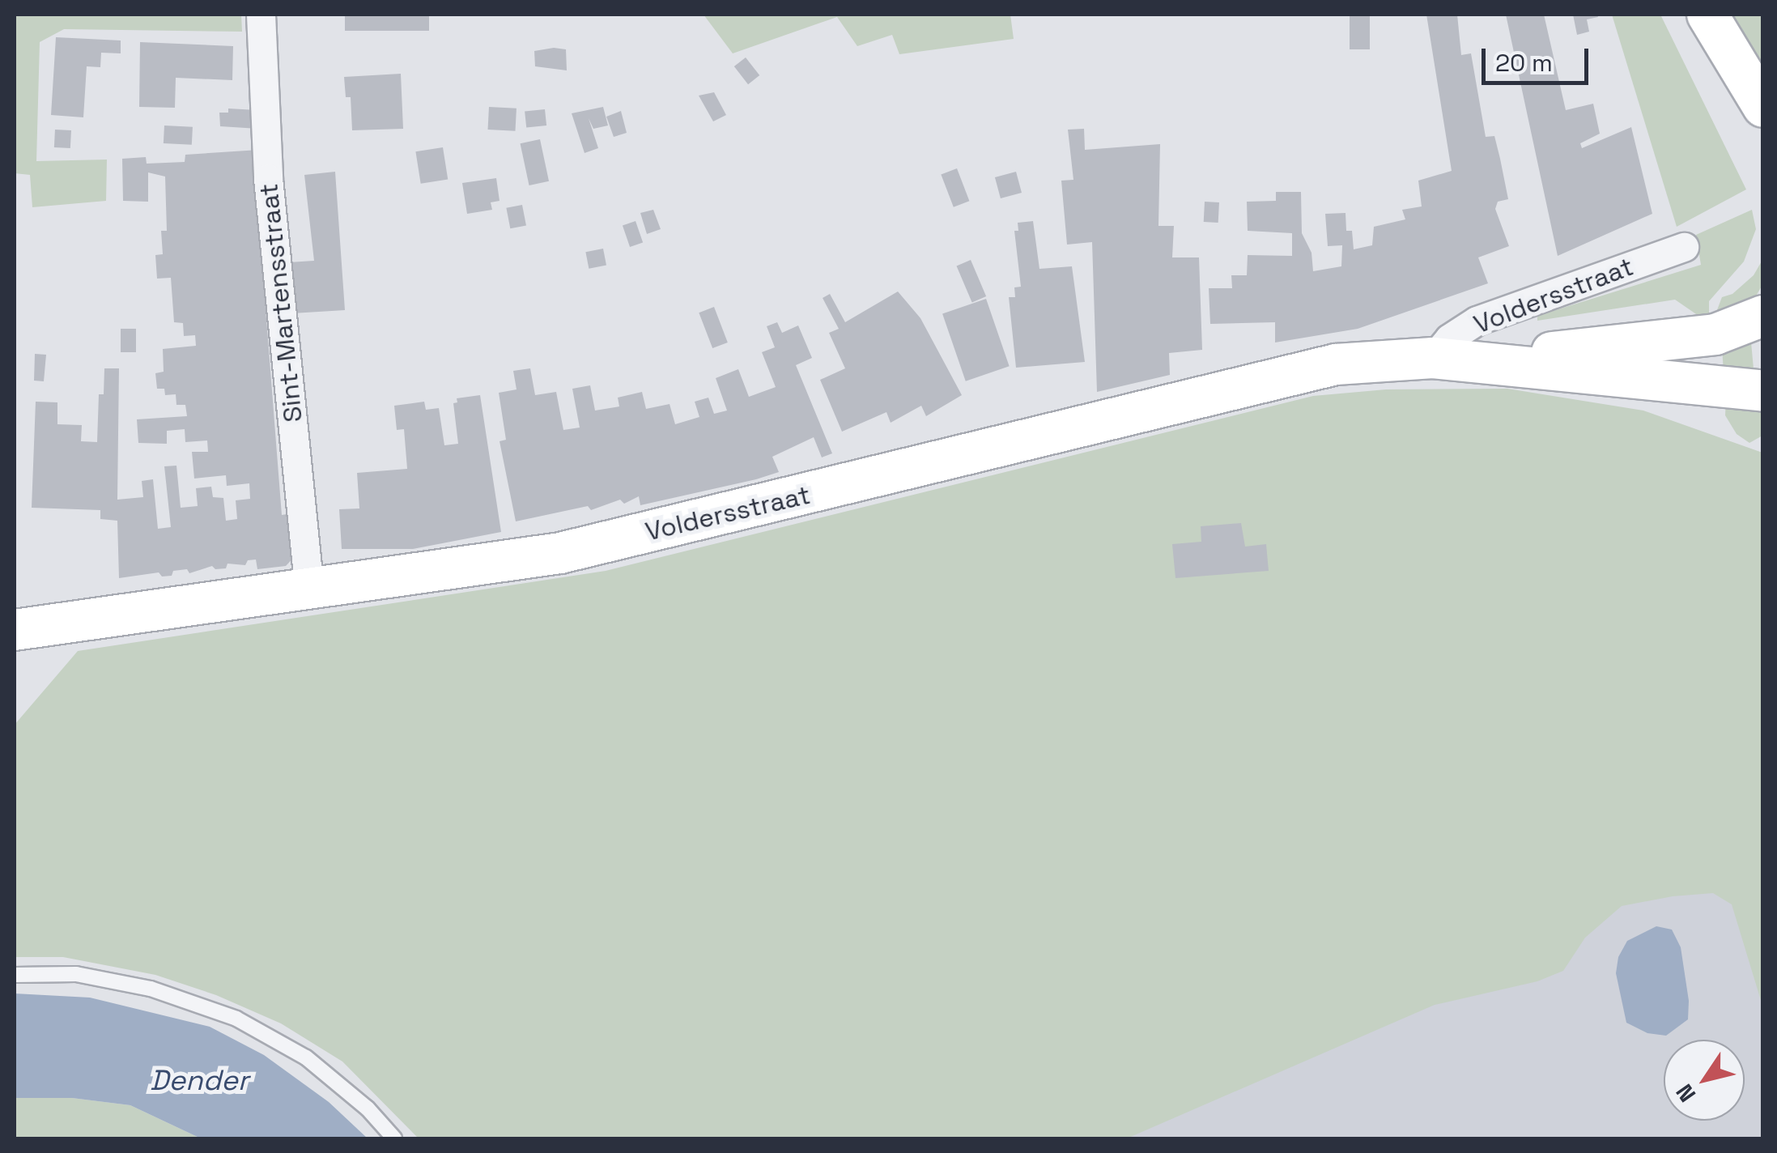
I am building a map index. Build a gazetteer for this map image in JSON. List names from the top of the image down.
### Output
{
  "streets": {
    "street": ["Voldersstraat", "Sint-Martensstraat"]
  },
  "crossings": [
    ["Voldersstraat", "Sint-Martensstraat"]
  ],
  "water": ["Dender"],
  "scale_bar": "20 m",
  "north": "bottom left"
}
